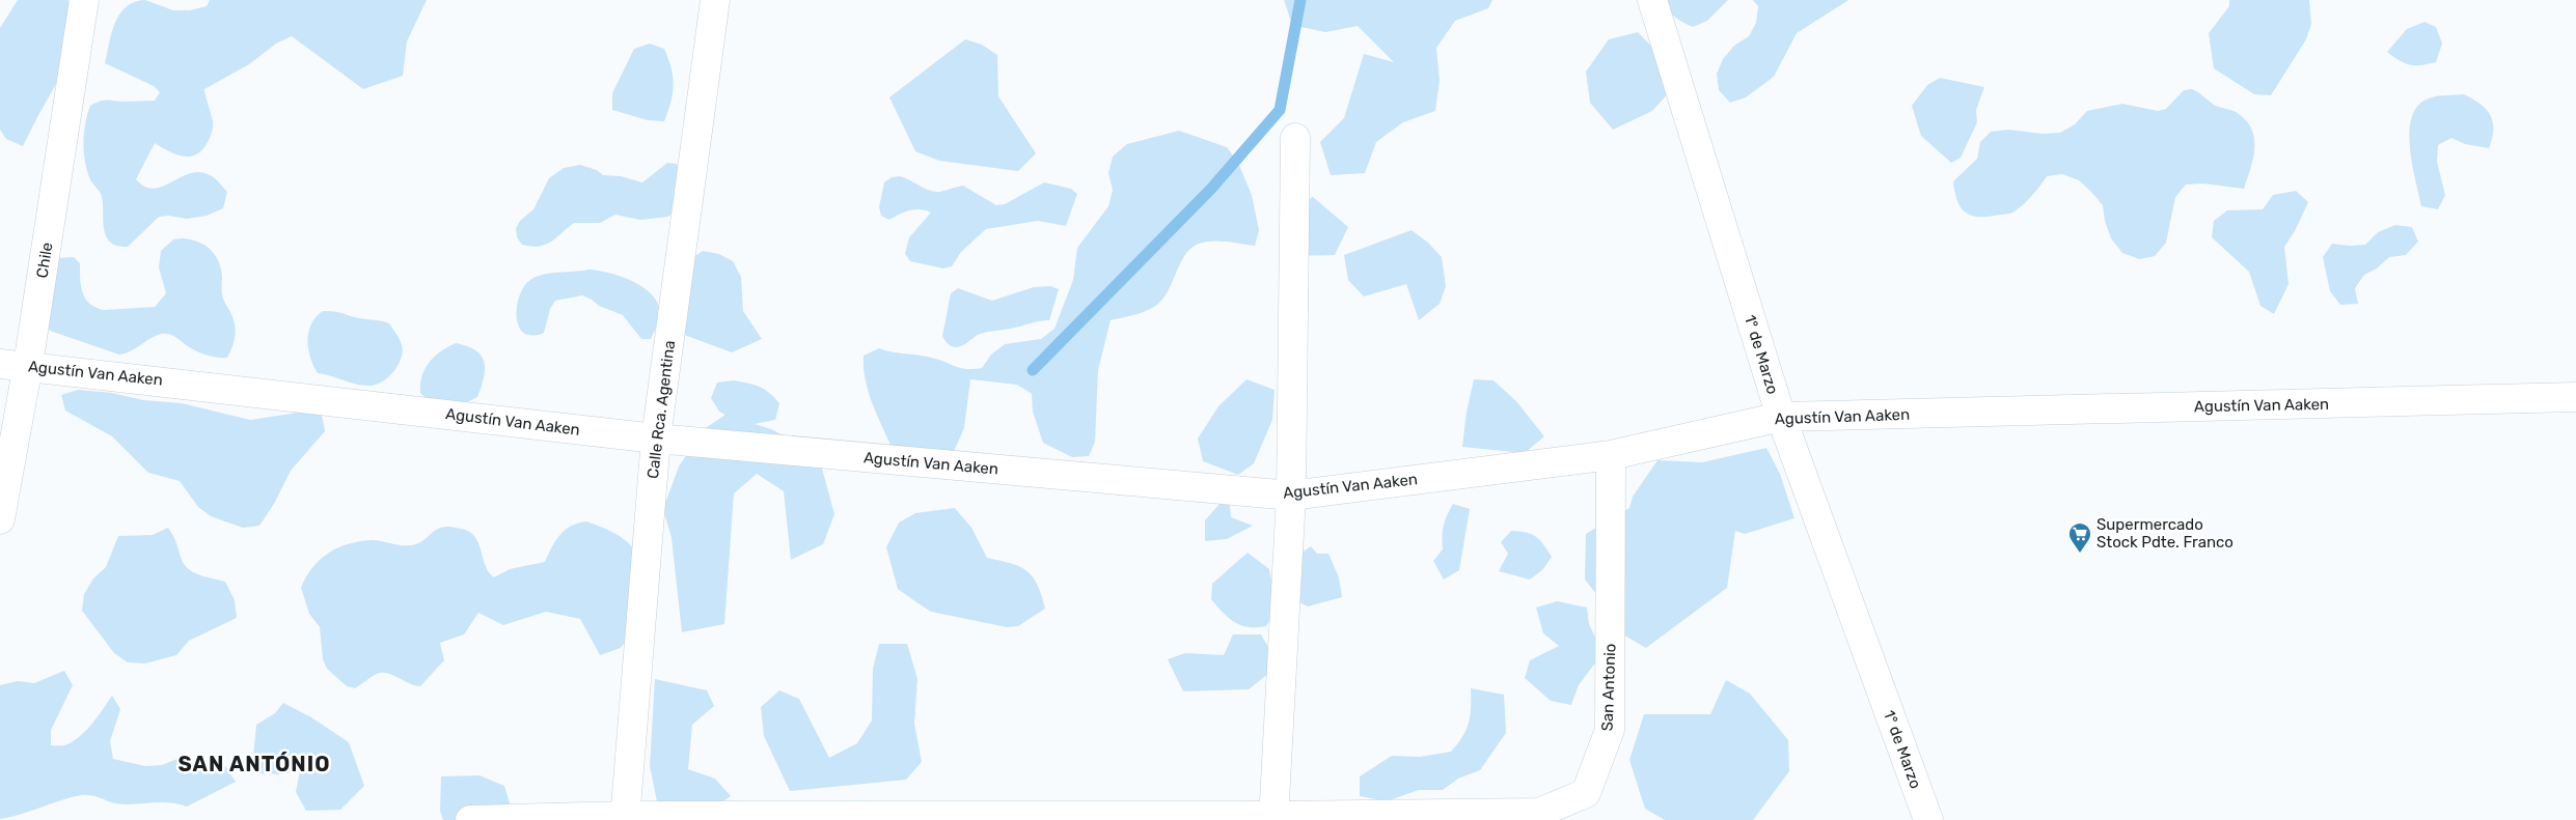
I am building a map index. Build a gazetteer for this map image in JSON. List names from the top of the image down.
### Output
{
  "streets": {
    "street": [
      "Chile",
      "1° de Marzo",
      "Agustín Van Aaken",
      "Calle Rca. Agentina",
      "San Antonio"
    ]
  },
  "crossings": [
    ["Chile", "Agustín Van Aaken"],
    ["1° de Marzo", "Agustín Van Aaken"],
    ["Agustín Van Aaken", "Calle Rca. Agentina"],
    ["Agustín Van Aaken", "San Antonio"],
    ["Calle Rca. Agentina", "San Antonio"]
  ],
  "districts": ["SAN ANTÓNIO"],
  "places": {
    "supermarket": ["Supermercado Stock Pdte. Franco"]
  }
}
